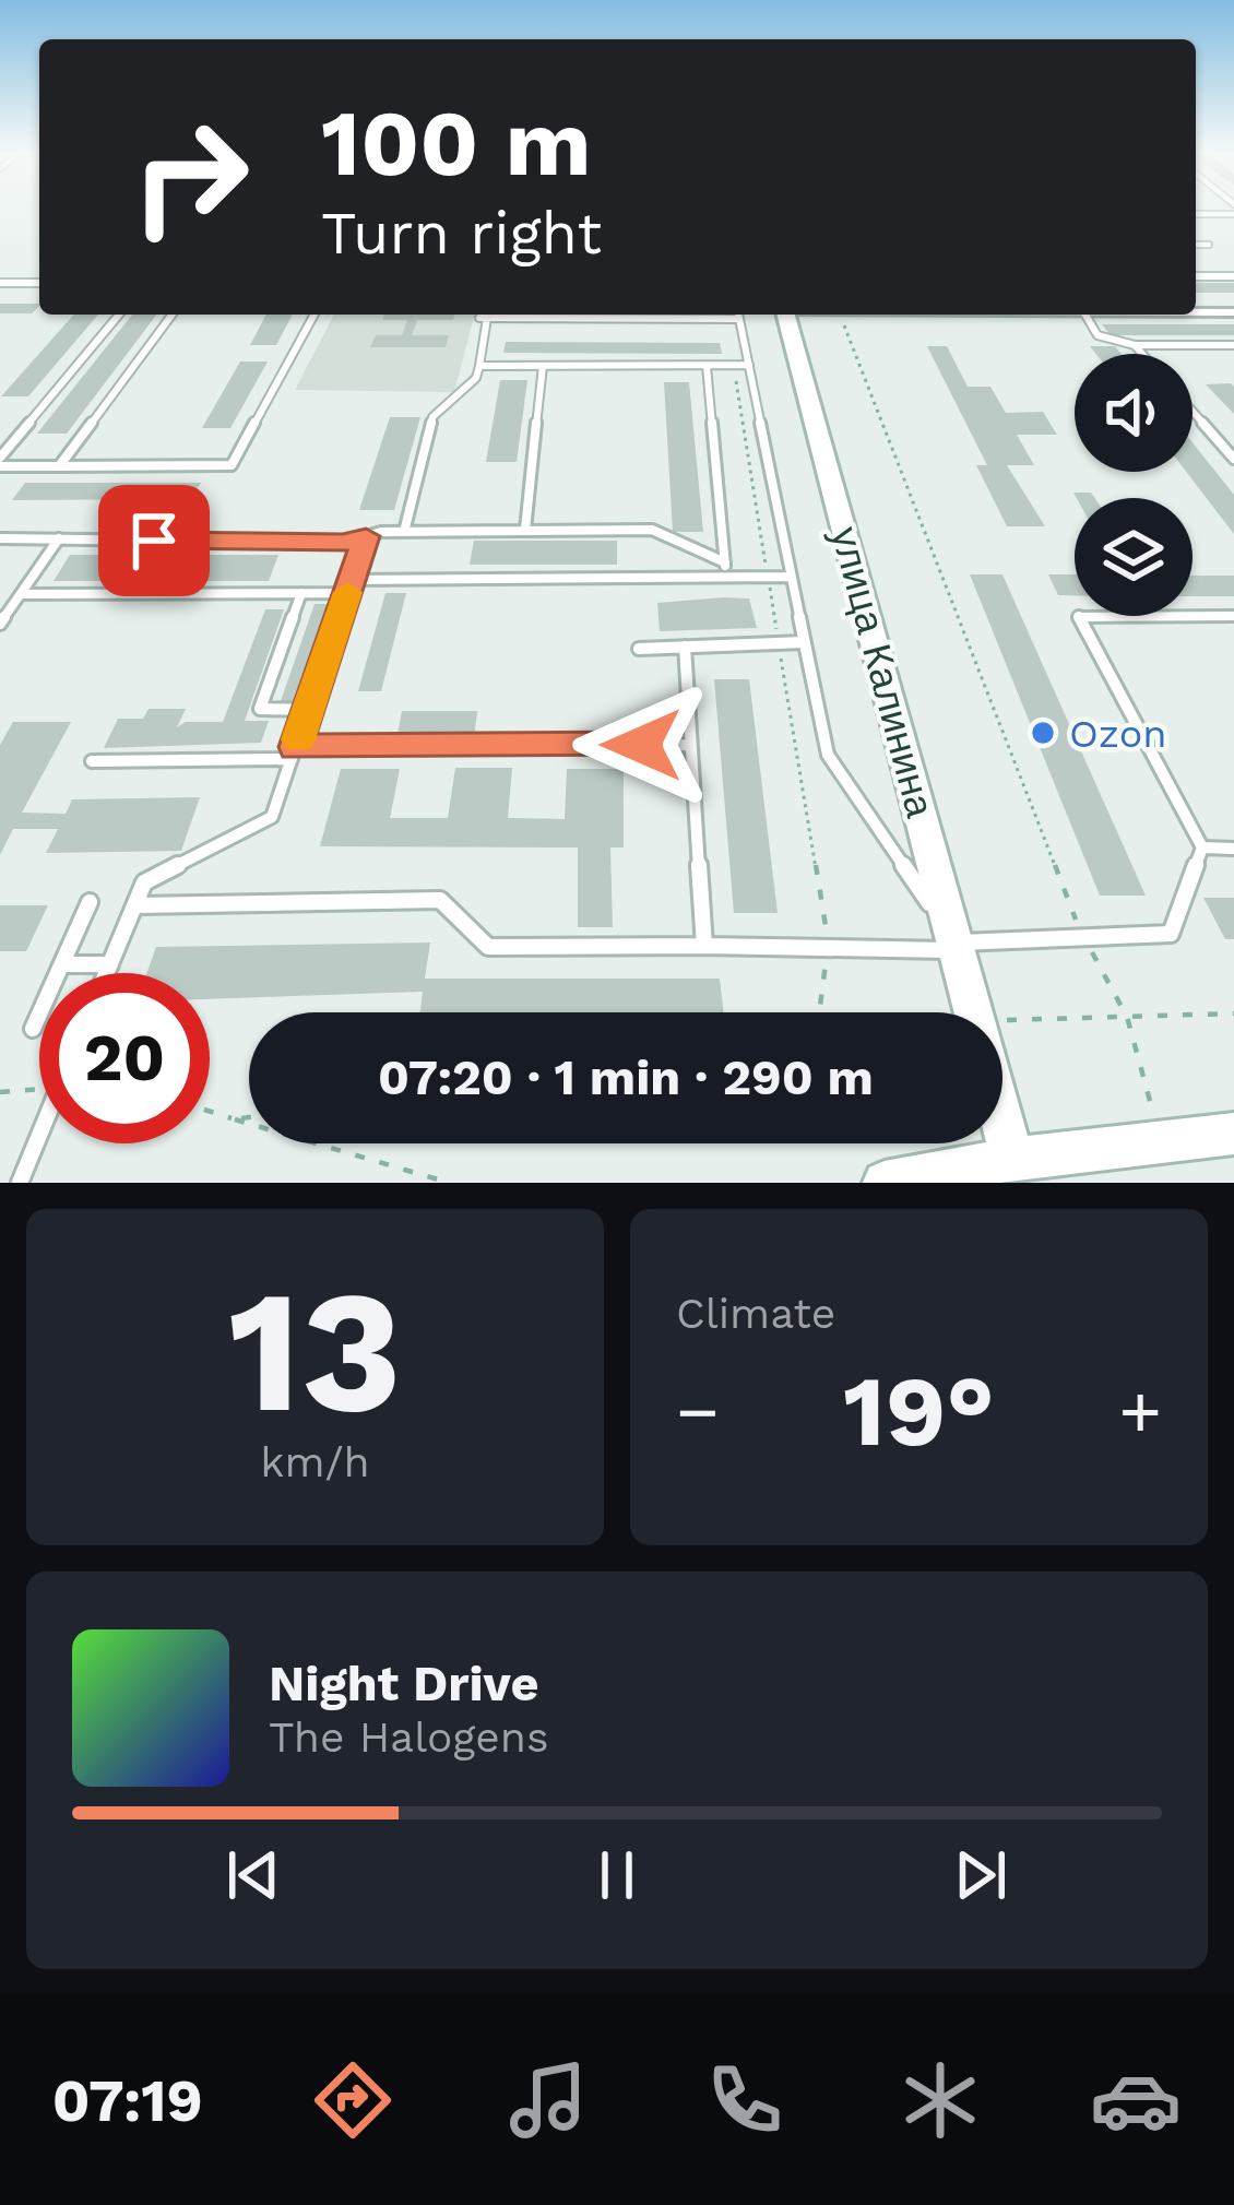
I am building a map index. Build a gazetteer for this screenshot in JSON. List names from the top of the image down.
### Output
{
  "streets": {
    "street": ["улица Калинина"]
  },
  "places": ["Ozon"],
  "page": {
    "turn": ["100 m", "Turn right"],
    "limit": "20",
    "trip": "07:20 · 1 min · 290 m",
    "tile": [
      ["13", "km/h"],
      "Climate"
    ],
    "heat": ["−", "19°", "+"],
    "song": ["Night Drive", "The Halogens"],
    "tabs": "07:19"
  }
}
